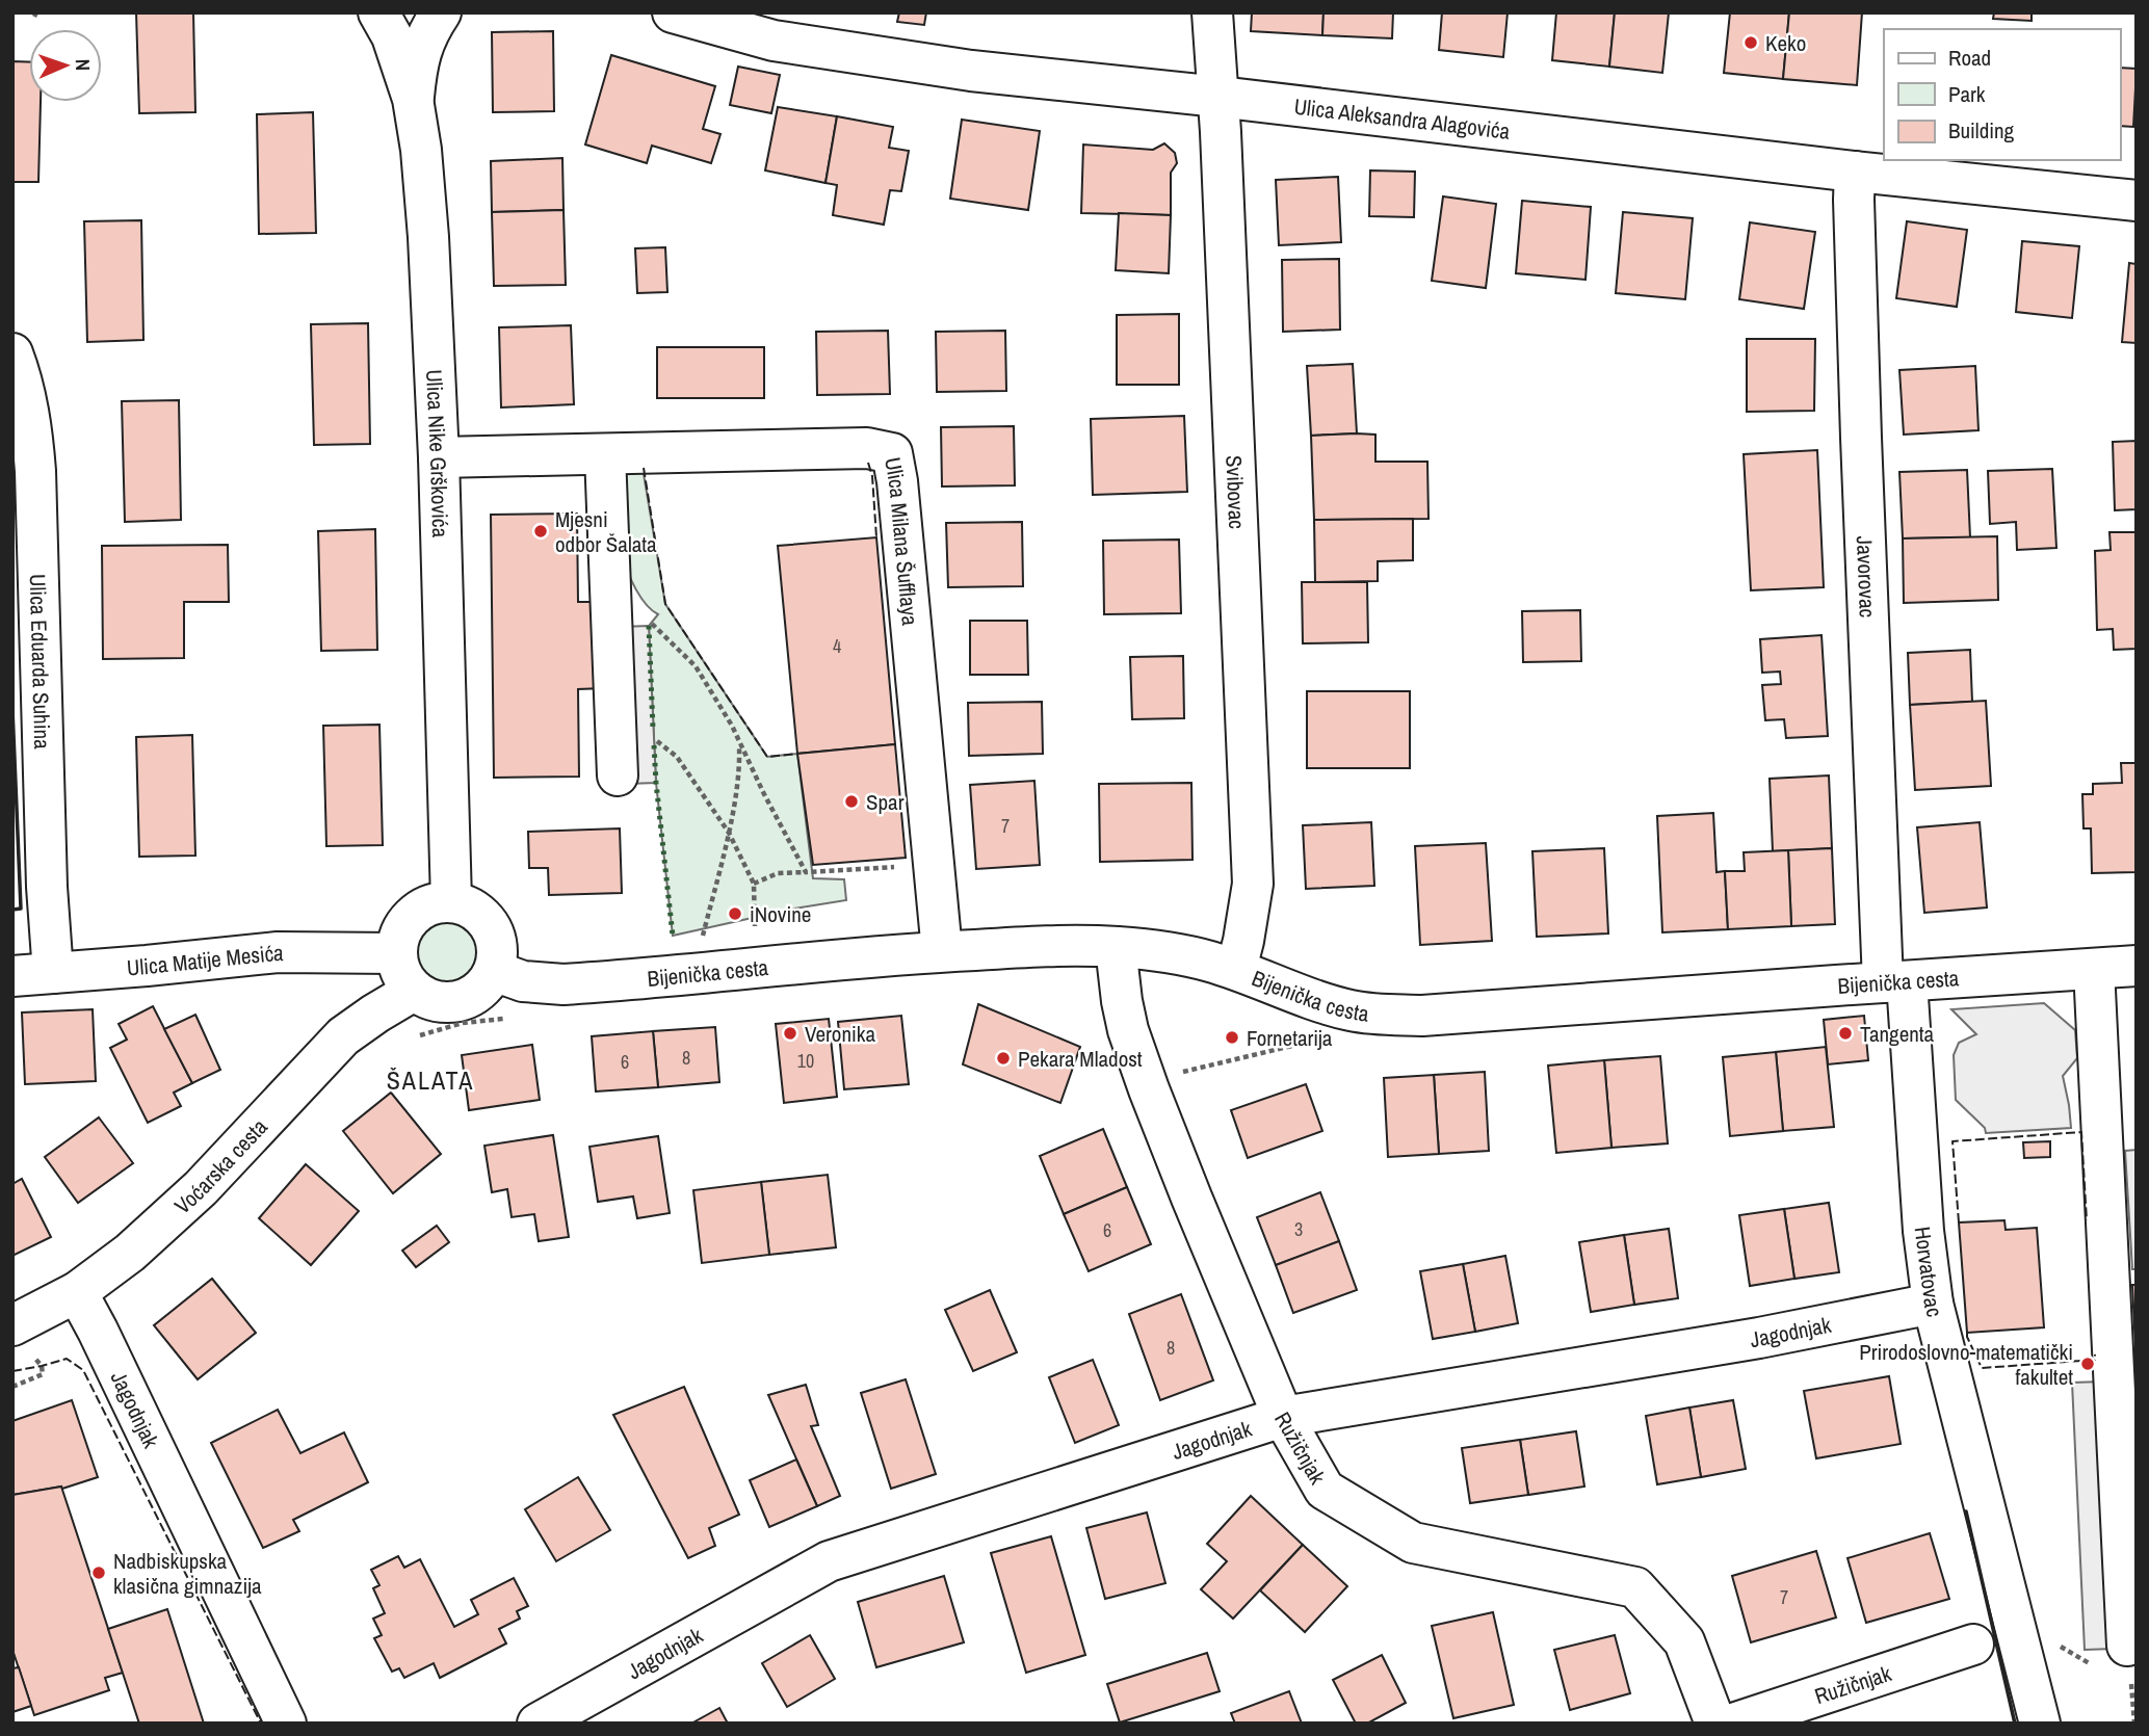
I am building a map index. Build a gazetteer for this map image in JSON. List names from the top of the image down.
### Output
{
  "streets": {
    "street": [
      "Ulica Aleksandra Alagovića",
      "Ulica Nike Grškovića",
      "Svibovac",
      "Ulica Milana Šufflaya",
      "Javorovac",
      "Ulica Eduarda Suhina",
      "Ulica Matije Mesića",
      "Bijenička cesta",
      "Voćarska cesta",
      "Horvatovac",
      "Jagodnjak",
      "Ružičnjak"
    ]
  },
  "crossings": [
    ["Ulica Aleksandra Alagovića", "Svibovac"],
    ["Ulica Aleksandra Alagovića", "Javorovac"],
    ["Ulica Nike Grškovića", "Ulica Milana Šufflaya"],
    ["Ulica Nike Grškovića", "Ulica Matije Mesića"],
    ["Ulica Nike Grškovića", "Bijenička cesta"],
    ["Ulica Nike Grškovića", "Voćarska cesta"],
    ["Svibovac", "Bijenička cesta"],
    ["Ulica Milana Šufflaya", "Bijenička cesta"],
    ["Javorovac", "Bijenička cesta"],
    ["Javorovac", "Horvatovac"],
    ["Ulica Eduarda Suhina", "Ulica Matije Mesića"],
    ["Ulica Matije Mesića", "Bijenička cesta"],
    ["Ulica Matije Mesića", "Voćarska cesta"],
    ["Bijenička cesta", "Voćarska cesta"],
    ["Bijenička cesta", "Horvatovac"],
    ["Bijenička cesta", "Ružičnjak"],
    ["Voćarska cesta", "Jagodnjak"],
    ["Horvatovac", "Jagodnjak"],
    ["Jagodnjak", "Ružičnjak"]
  ],
  "districts": ["ŠALATA"],
  "places": [
    "Keko",
    "Mjesni odbor Šalata",
    "Spar",
    "iNovine",
    "Veronika",
    "Tangenta",
    "Fornetarija",
    "Pekara Mladost",
    "Prirodoslovno-matematički fakultet",
    "Nadbiskupska klasična gimnazija"
  ],
  "house_numbers": [
    "4",
    "7",
    "8",
    "10",
    "6",
    "3",
    "6",
    "8",
    "7"
  ],
  "legend": ["Road", "Park", "Building"],
  "north": "right"
}
